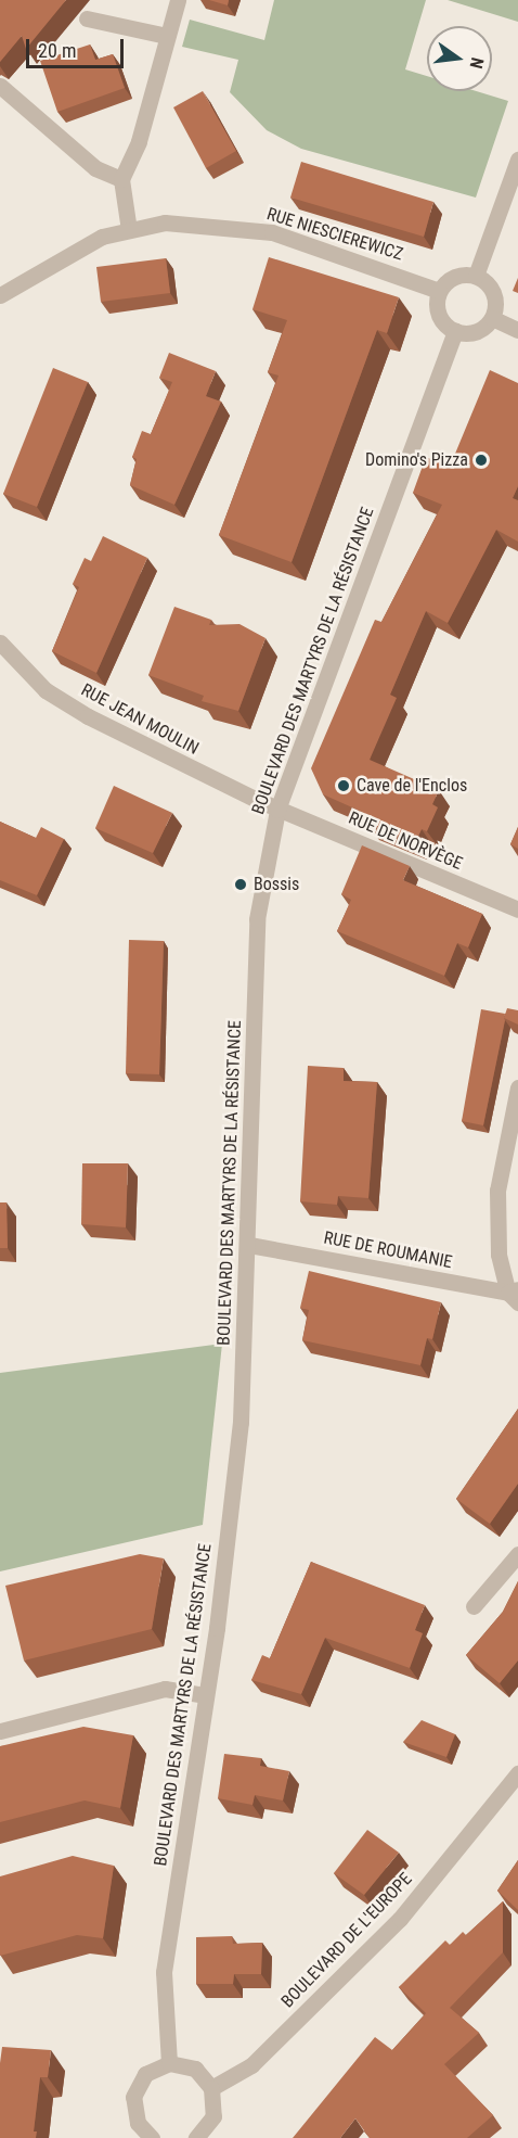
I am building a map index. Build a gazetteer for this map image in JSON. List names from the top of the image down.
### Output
{
  "streets": {
    "street": [
      "RUE NIESCIEREWICZ",
      "BOULEVARD DES MARTYRS DE LA RÉSISTANCE",
      "RUE JEAN MOULIN",
      "RUE DE NORVÈGE",
      "RUE DE ROUMANIE",
      "BOULEVARD DE L'EUROPE"
    ]
  },
  "crossings": [
    ["RUE NIESCIEREWICZ", "BOULEVARD DES MARTYRS DE LA RÉSISTANCE"],
    ["BOULEVARD DES MARTYRS DE LA RÉSISTANCE", "RUE JEAN MOULIN"],
    ["BOULEVARD DES MARTYRS DE LA RÉSISTANCE", "RUE DE NORVÈGE"],
    ["BOULEVARD DES MARTYRS DE LA RÉSISTANCE", "RUE DE ROUMANIE"],
    ["RUE JEAN MOULIN", "RUE DE NORVÈGE"]
  ],
  "places": ["Domino's Pizza", "Cave de l'Enclos", "Bossis"],
  "scale_bar": "20 m",
  "north": "right"
}
